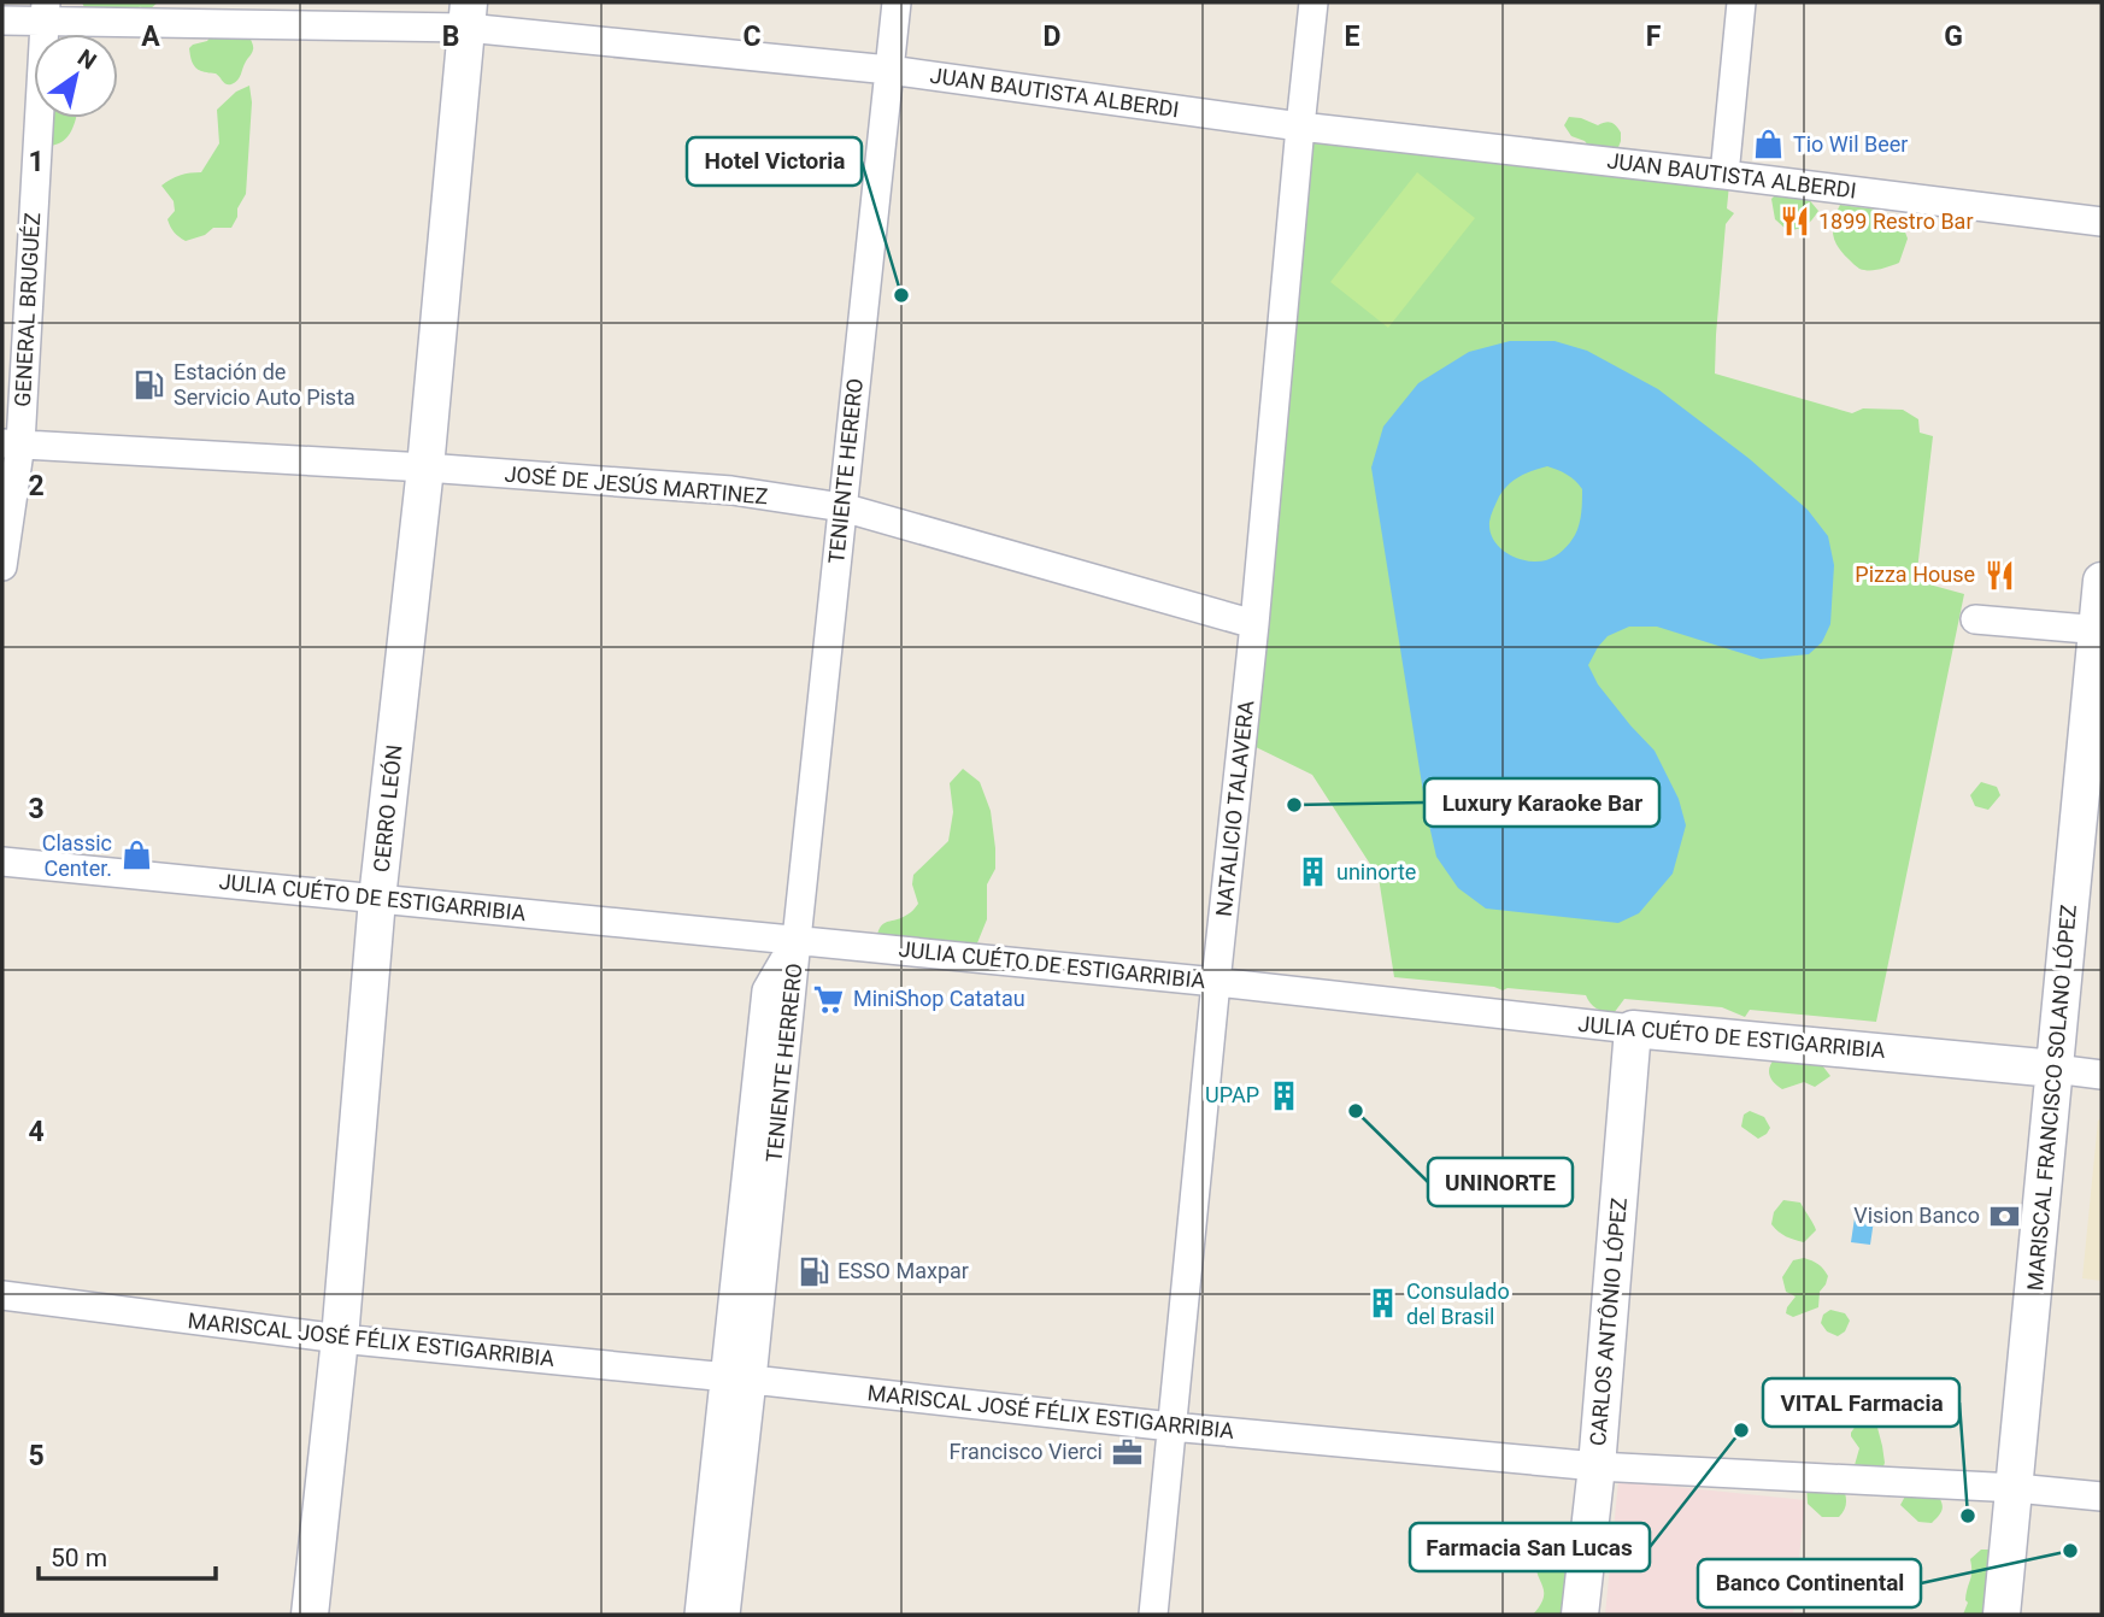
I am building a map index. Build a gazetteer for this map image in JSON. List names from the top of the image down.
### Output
{
  "streets": {
    "street": [
      "JUAN BAUTISTA ALBERDI",
      "GENERAL BRUGUÉZ",
      "TENIENTE HERERO",
      "JOSÉ DE JESÚS MARTINEZ",
      "CERRO LEÓN",
      "NATALICIO TALAVERA",
      "JULIA CUÉTO DE ESTIGARRIBIA",
      "TENIENTE HERRERO",
      "MARISCAL FRANCISCO SOLANO LÓPEZ",
      "CARLOS ANTÔNIO LÓPEZ",
      "MARISCAL JOSÉ FÉLIX ESTIGARRIBIA"
    ]
  },
  "crossings": [
    ["JUAN BAUTISTA ALBERDI", "GENERAL BRUGUÉZ"],
    ["JUAN BAUTISTA ALBERDI", "TENIENTE HERERO"],
    ["JUAN BAUTISTA ALBERDI", "CERRO LEÓN"],
    ["JUAN BAUTISTA ALBERDI", "NATALICIO TALAVERA"],
    ["GENERAL BRUGUÉZ", "JOSÉ DE JESÚS MARTINEZ"],
    ["TENIENTE HERERO", "JOSÉ DE JESÚS MARTINEZ"],
    ["TENIENTE HERERO", "JULIA CUÉTO DE ESTIGARRIBIA"],
    ["TENIENTE HERERO", "TENIENTE HERRERO"],
    ["JOSÉ DE JESÚS MARTINEZ", "CERRO LEÓN"],
    ["JOSÉ DE JESÚS MARTINEZ", "NATALICIO TALAVERA"],
    ["CERRO LEÓN", "JULIA CUÉTO DE ESTIGARRIBIA"],
    ["CERRO LEÓN", "MARISCAL JOSÉ FÉLIX ESTIGARRIBIA"],
    ["NATALICIO TALAVERA", "JULIA CUÉTO DE ESTIGARRIBIA"],
    ["NATALICIO TALAVERA", "MARISCAL JOSÉ FÉLIX ESTIGARRIBIA"],
    ["JULIA CUÉTO DE ESTIGARRIBIA", "TENIENTE HERRERO"],
    ["JULIA CUÉTO DE ESTIGARRIBIA", "MARISCAL FRANCISCO SOLANO LÓPEZ"],
    ["JULIA CUÉTO DE ESTIGARRIBIA", "CARLOS ANTÔNIO LÓPEZ"],
    ["TENIENTE HERRERO", "MARISCAL JOSÉ FÉLIX ESTIGARRIBIA"],
    ["MARISCAL FRANCISCO SOLANO LÓPEZ", "MARISCAL JOSÉ FÉLIX ESTIGARRIBIA"],
    ["CARLOS ANTÔNIO LÓPEZ", "MARISCAL JOSÉ FÉLIX ESTIGARRIBIA"]
  ],
  "places": {
    "shop": ["Tio Wil Beer", "Classic Center."],
    "restaurant": ["1899 Restro Bar", "Pizza House"],
    "other": [
      "Hotel Victoria",
      "Luxury Karaoke Bar",
      "UNINORTE",
      "Farmacia San Lucas",
      "VITAL Farmacia",
      "Banco Continental"
    ],
    "fuel station": ["Estación de Servicio Auto Pista", "ESSO Maxpar"],
    "building": ["uninorte", "UPAP", "Consulado del Brasil"],
    "supermarket": ["MiniShop Catatau"],
    "bank": ["Vision Banco"],
    "office": ["Francisco Vierci"]
  },
  "scale_bar": "50 m",
  "north": "top right",
  "grid": {
    "columns": [
      "A",
      "B",
      "C",
      "D",
      "E",
      "F",
      "G"
    ],
    "rows": [
      "1",
      "2",
      "3",
      "4",
      "5"
    ]
  }
}
